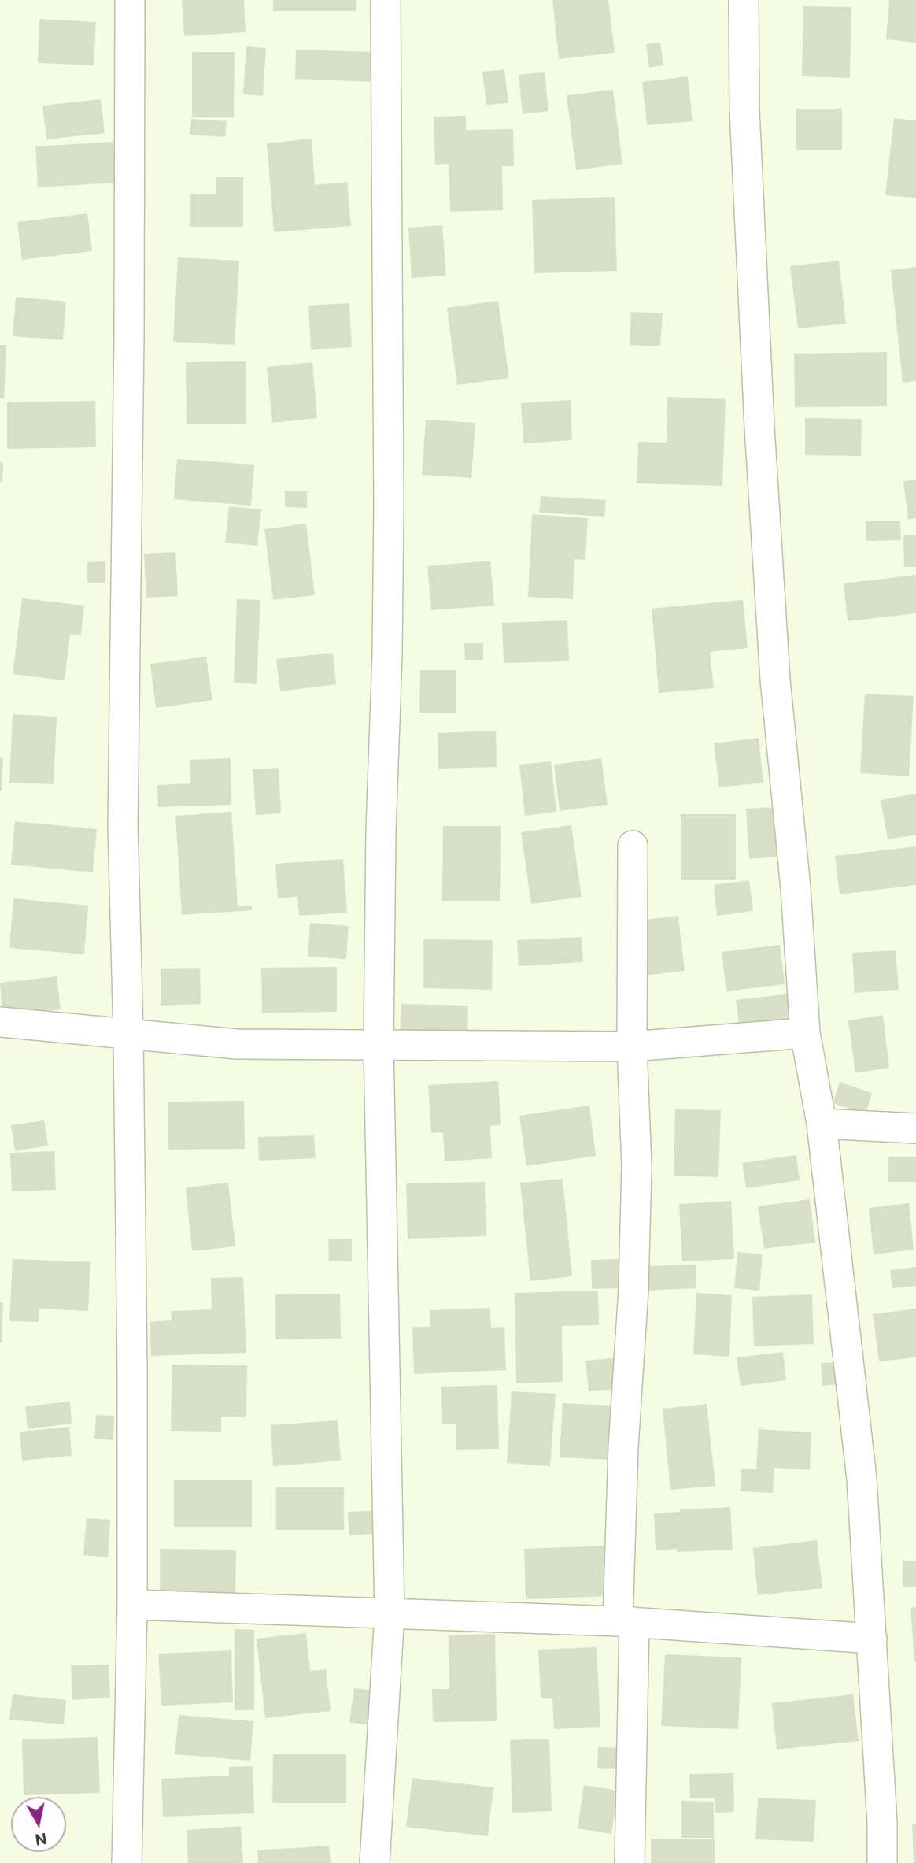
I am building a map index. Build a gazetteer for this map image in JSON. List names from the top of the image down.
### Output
{
  "north": "bottom"
}
